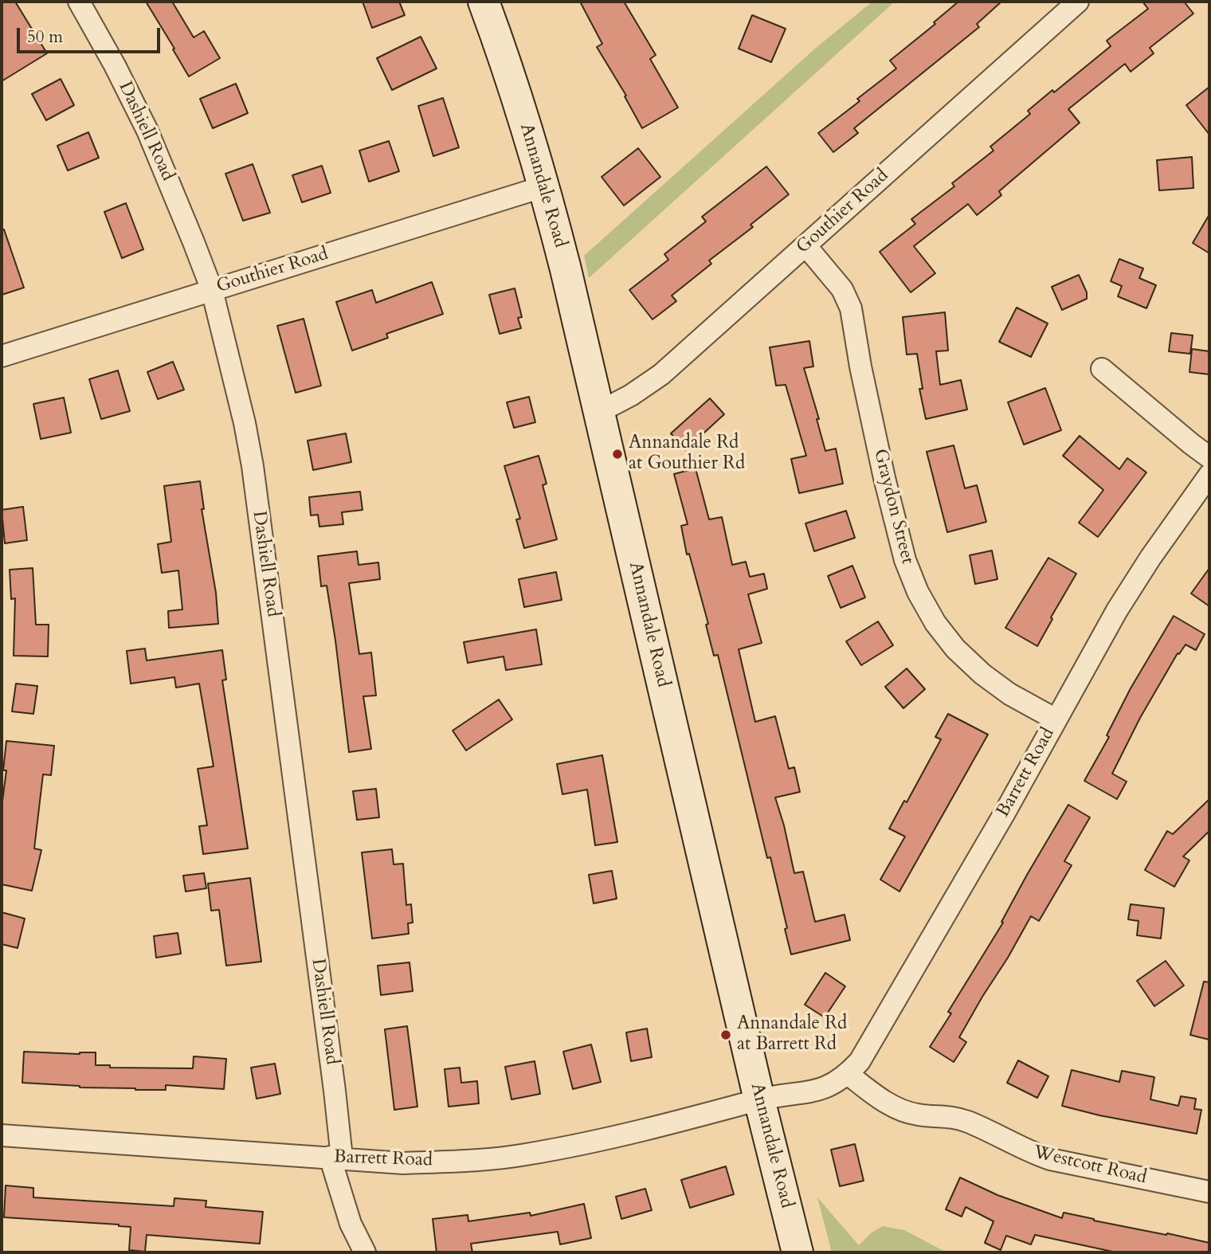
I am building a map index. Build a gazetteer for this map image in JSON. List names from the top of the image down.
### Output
{
  "streets": {
    "main road": ["Annandale Road"],
    "street": [
      "Dashiell Road",
      "Gouthier Road",
      "Graydon Street",
      "Barrett Road",
      "Westcott Road"
    ]
  },
  "crossings": [
    ["Dashiell Road", "Gouthier Road"],
    ["Dashiell Road", "Barrett Road"],
    ["Annandale Road", "Gouthier Road"],
    ["Annandale Road", "Barrett Road"],
    ["Gouthier Road", "Graydon Street"],
    ["Graydon Street", "Barrett Road"],
    ["Barrett Road", "Westcott Road"]
  ],
  "places": ["Annandale Rd at Gouthier Rd", "Annandale Rd at Barrett Rd"],
  "scale_bar": "50 m"
}
